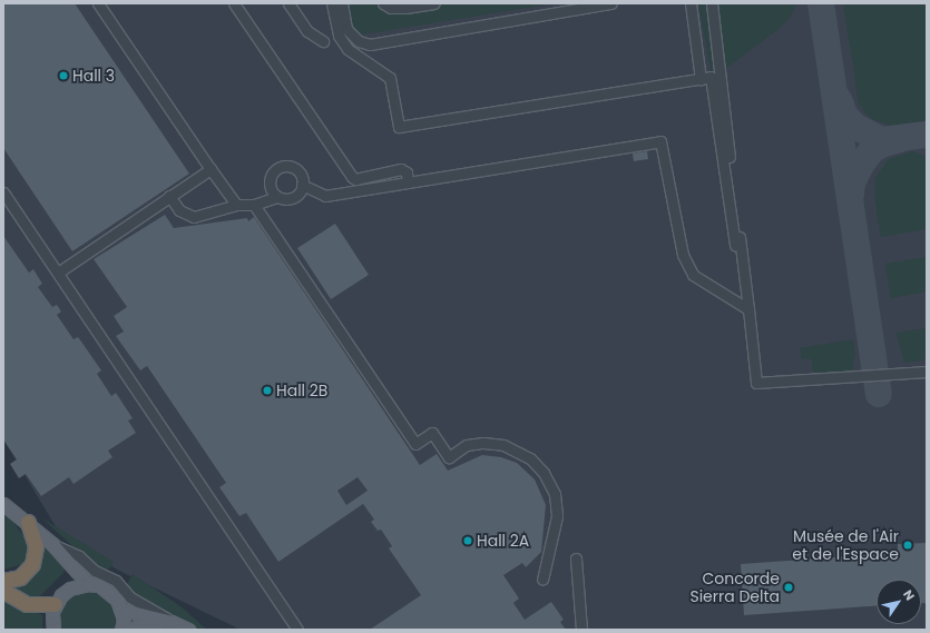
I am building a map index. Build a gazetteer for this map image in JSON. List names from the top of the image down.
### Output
{
  "places": [
    "Hall 3",
    "Hall 2B",
    "Hall 2A",
    "Musée de l'Air et de l'Espace",
    "Concorde Sierra Delta"
  ],
  "north": "top right"
}
